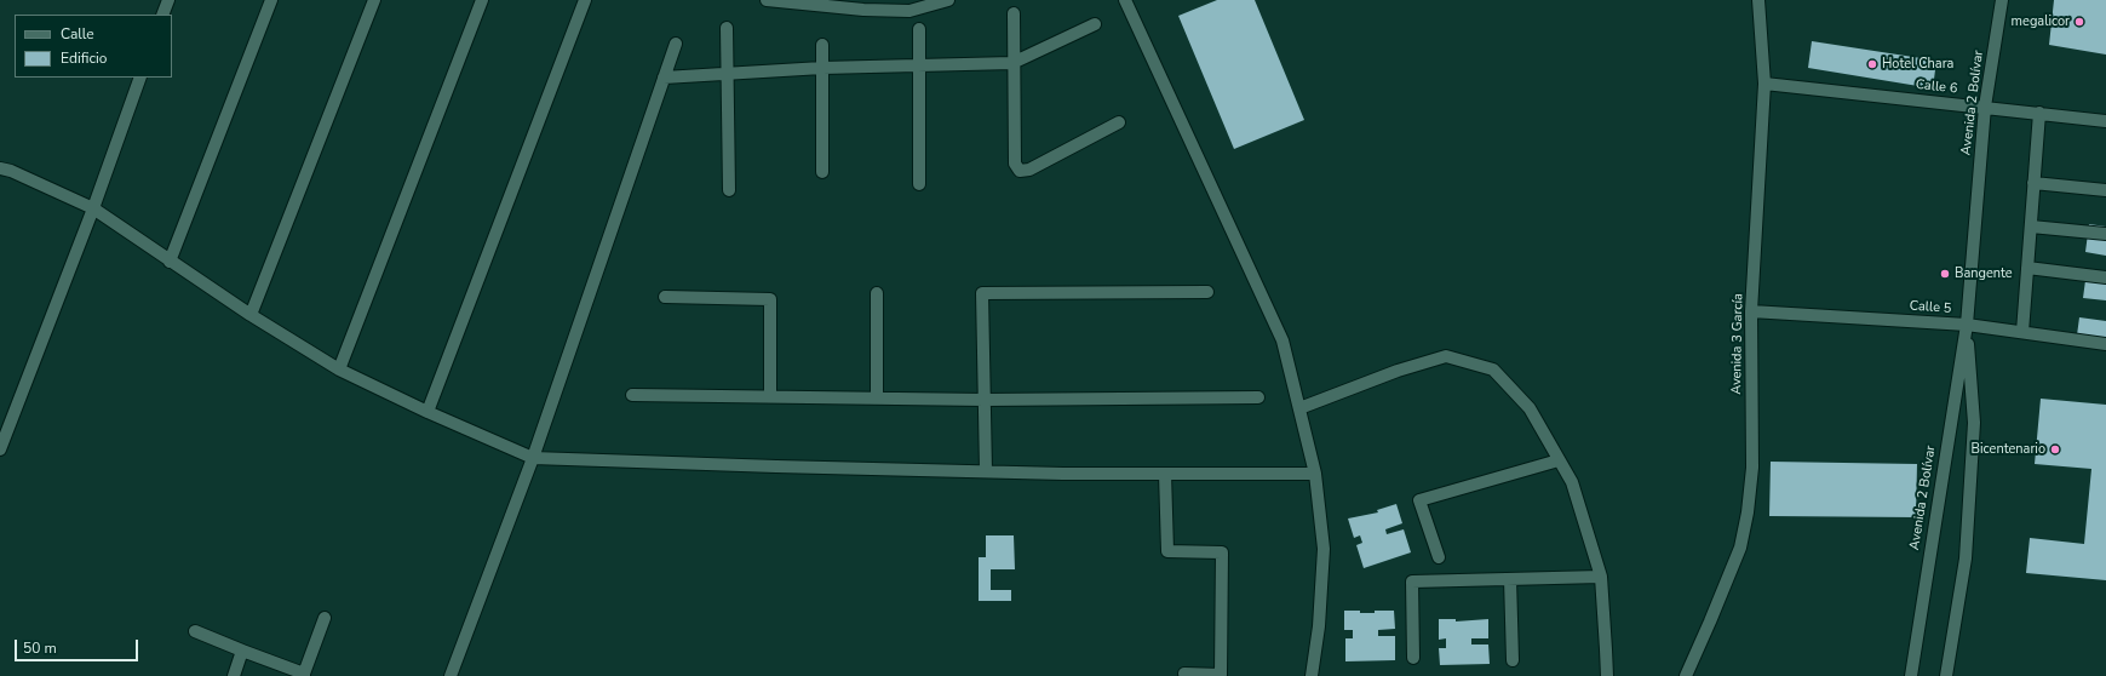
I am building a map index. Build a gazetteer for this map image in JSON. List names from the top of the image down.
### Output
{
  "streets": {
    "street": [
      "Calle 6",
      "Avenida 2 Bolívar",
      "Calle 5",
      "Avenida 3 García"
    ]
  },
  "crossings": [
    ["Calle 6", "Avenida 2 Bolívar"],
    ["Calle 6", "Avenida 3 García"],
    ["Avenida 2 Bolívar", "Calle 5"],
    ["Calle 5", "Avenida 3 García"]
  ],
  "places": [
    "megalicor",
    "Hotel Chara",
    "Bangente",
    "Bicentenario"
  ],
  "legend": ["Calle", "Edificio"],
  "scale_bar": "50 m"
}
